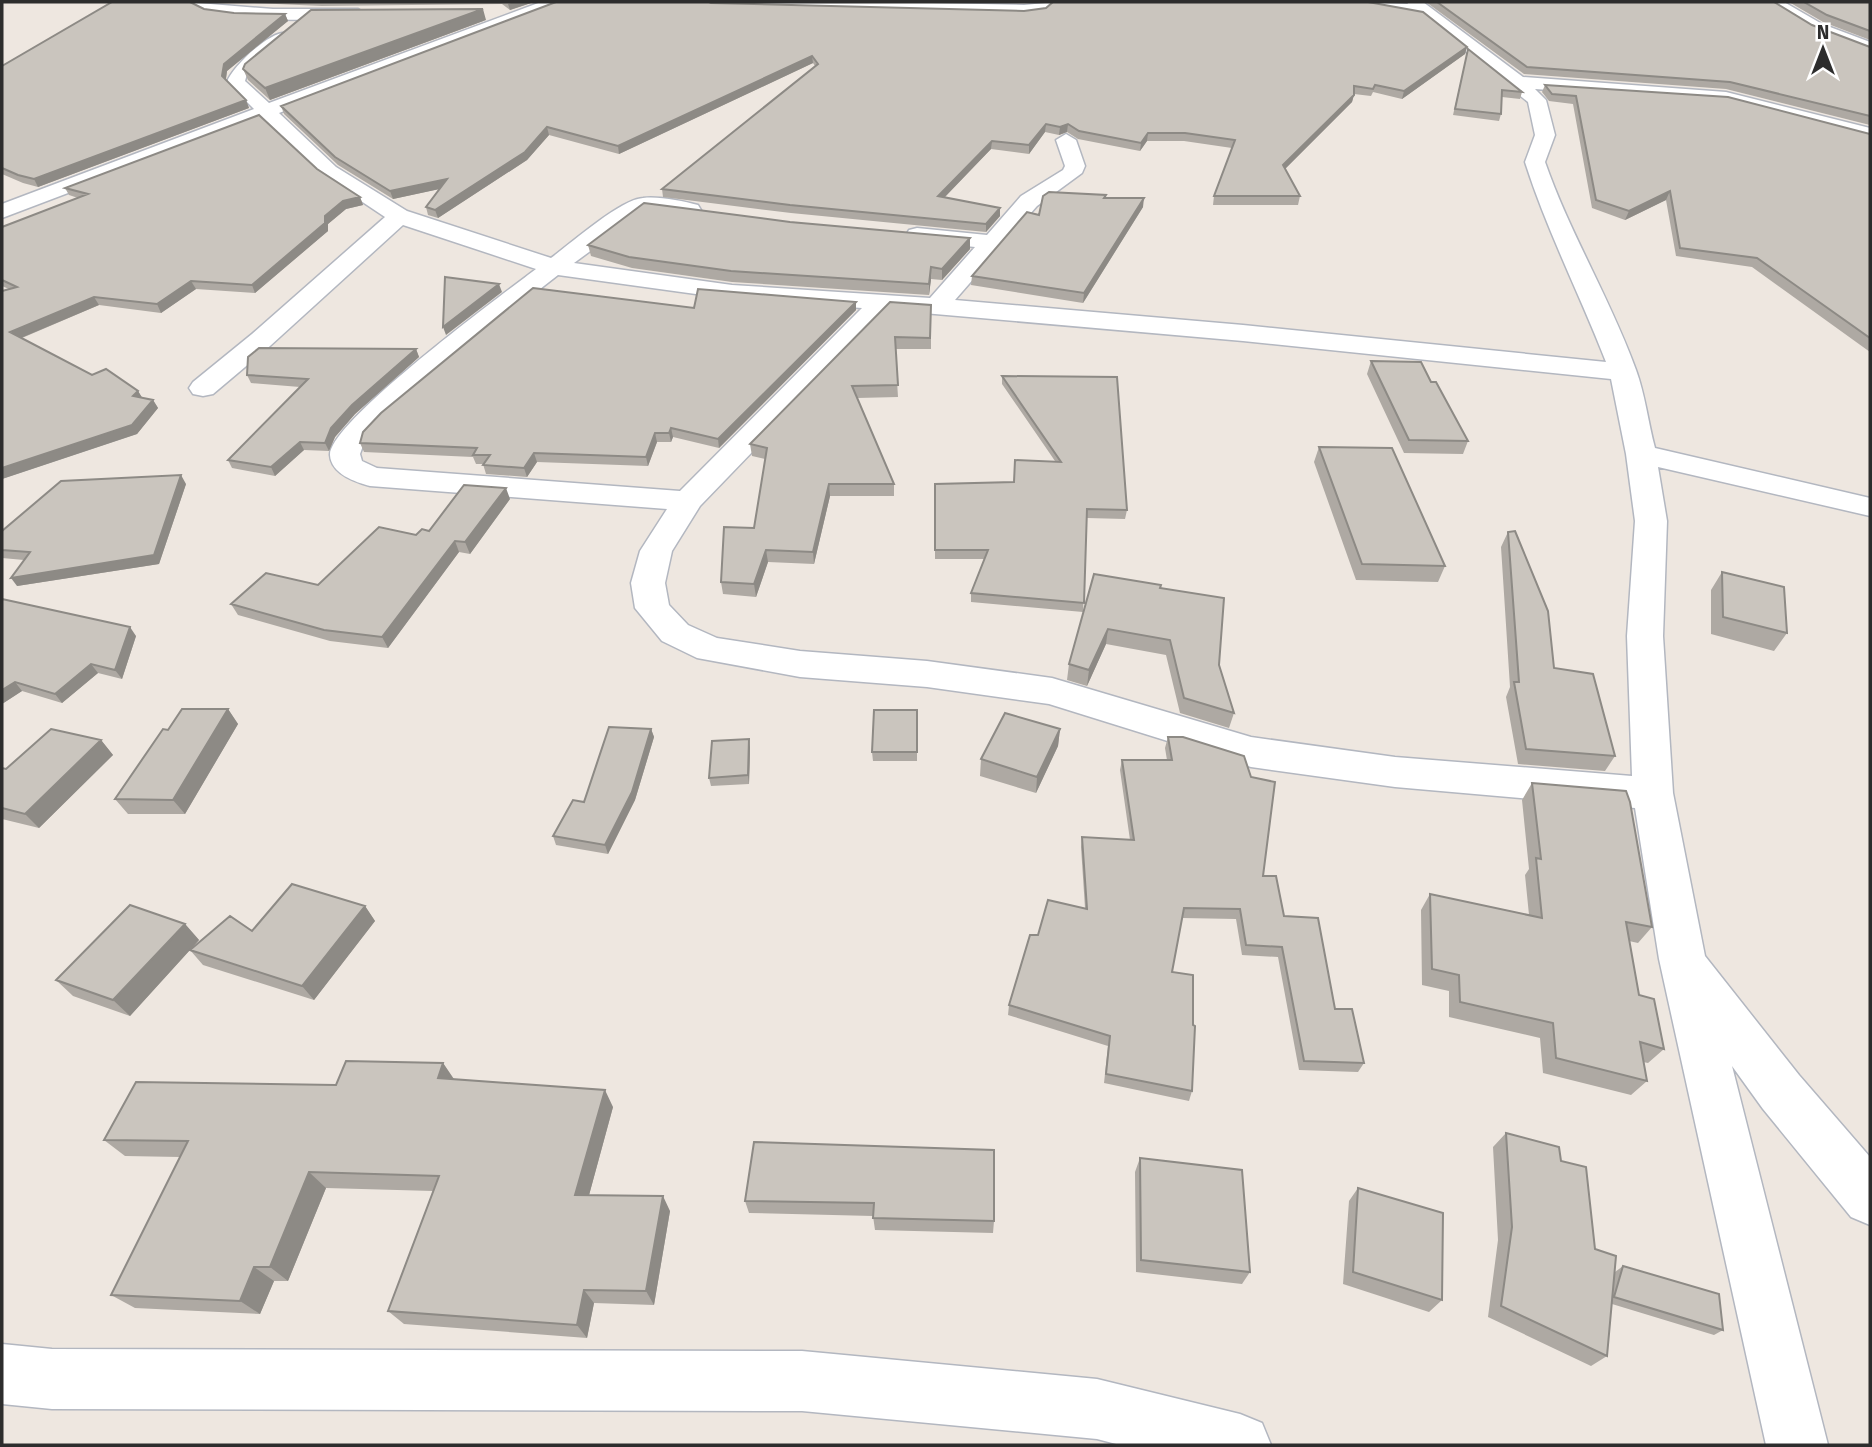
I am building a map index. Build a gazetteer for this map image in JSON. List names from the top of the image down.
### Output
{
  "north": "top"
}
